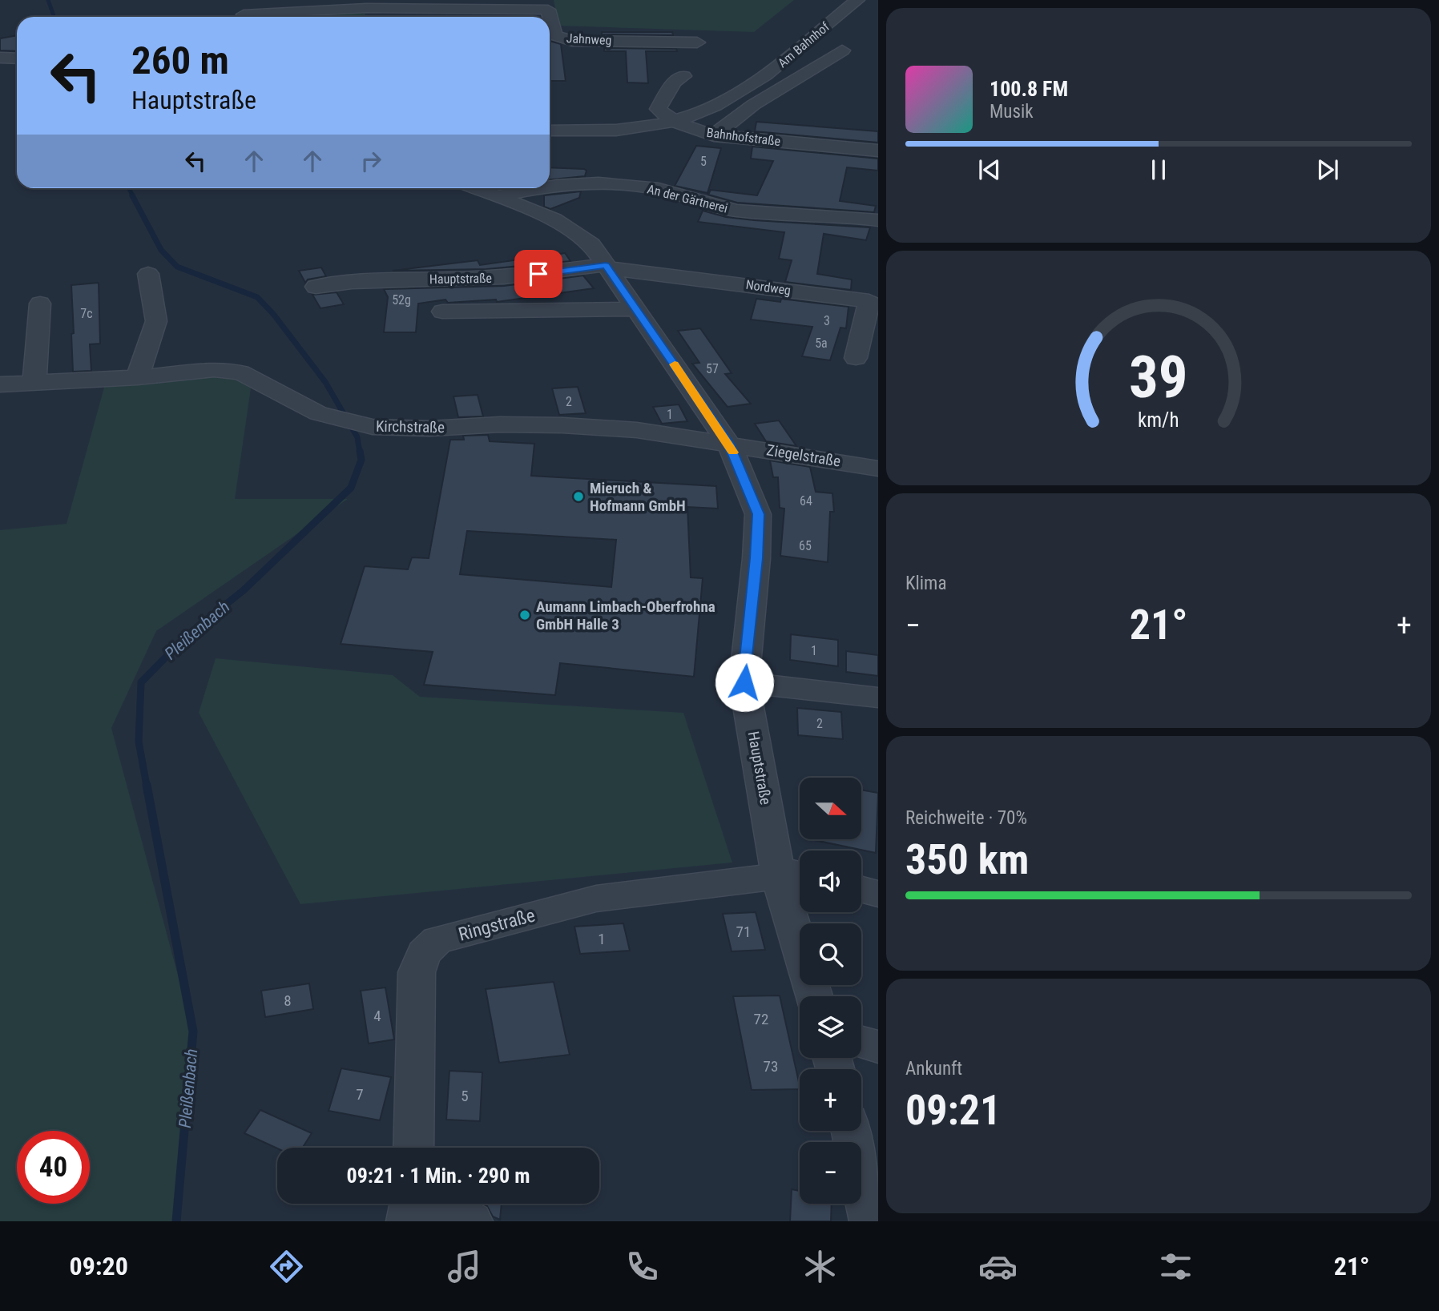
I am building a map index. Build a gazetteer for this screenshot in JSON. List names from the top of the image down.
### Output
{
  "streets": {
    "street": [
      "Jahnweg",
      "Am Bahnhof",
      "Bahnhofstraße",
      "An der Gärtnerei",
      "Hauptstraße",
      "Nordweg",
      "Kirchstraße",
      "Ziegelstraße",
      "Ringstraße"
    ]
  },
  "crossings": [
    ["Am Bahnhof", "Bahnhofstraße"],
    ["An der Gärtnerei", "Hauptstraße"],
    ["Hauptstraße", "Nordweg"],
    ["Hauptstraße", "Kirchstraße"],
    ["Hauptstraße", "Ziegelstraße"],
    ["Hauptstraße", "Ringstraße"],
    ["Kirchstraße", "Ziegelstraße"]
  ],
  "water": ["Pleißenbach"],
  "places": ["Mieruch & Hofmann GmbH", "Aumann Limbach-Oberfrohna GmbH Halle 3"],
  "house_numbers": [
    "5",
    "52g",
    "7c",
    "3",
    "5a",
    "57",
    "2",
    "1",
    "64",
    "65",
    "1",
    "2",
    "71",
    "1",
    "8",
    "4",
    "72",
    "73",
    "7",
    "5"
  ],
  "north": "right",
  "page": {
    "turn": ["260 m", "Hauptstraße"],
    "song": ["100.8 FM", "Musik"],
    "tile": [
      "Klima",
      ["Reichweite · 70%", "350 km"],
      ["Ankunft", "09:21"]
    ],
    "heat": ["−", "21°", "+"],
    "map_buttons": ["+", "−"],
    "limit": "40",
    "trip": "09:21 · 1 Min. · 290 m",
    "tabs": ["09:20", "21°"],
    "gauge": ["39", "km/h"]
  }
}
